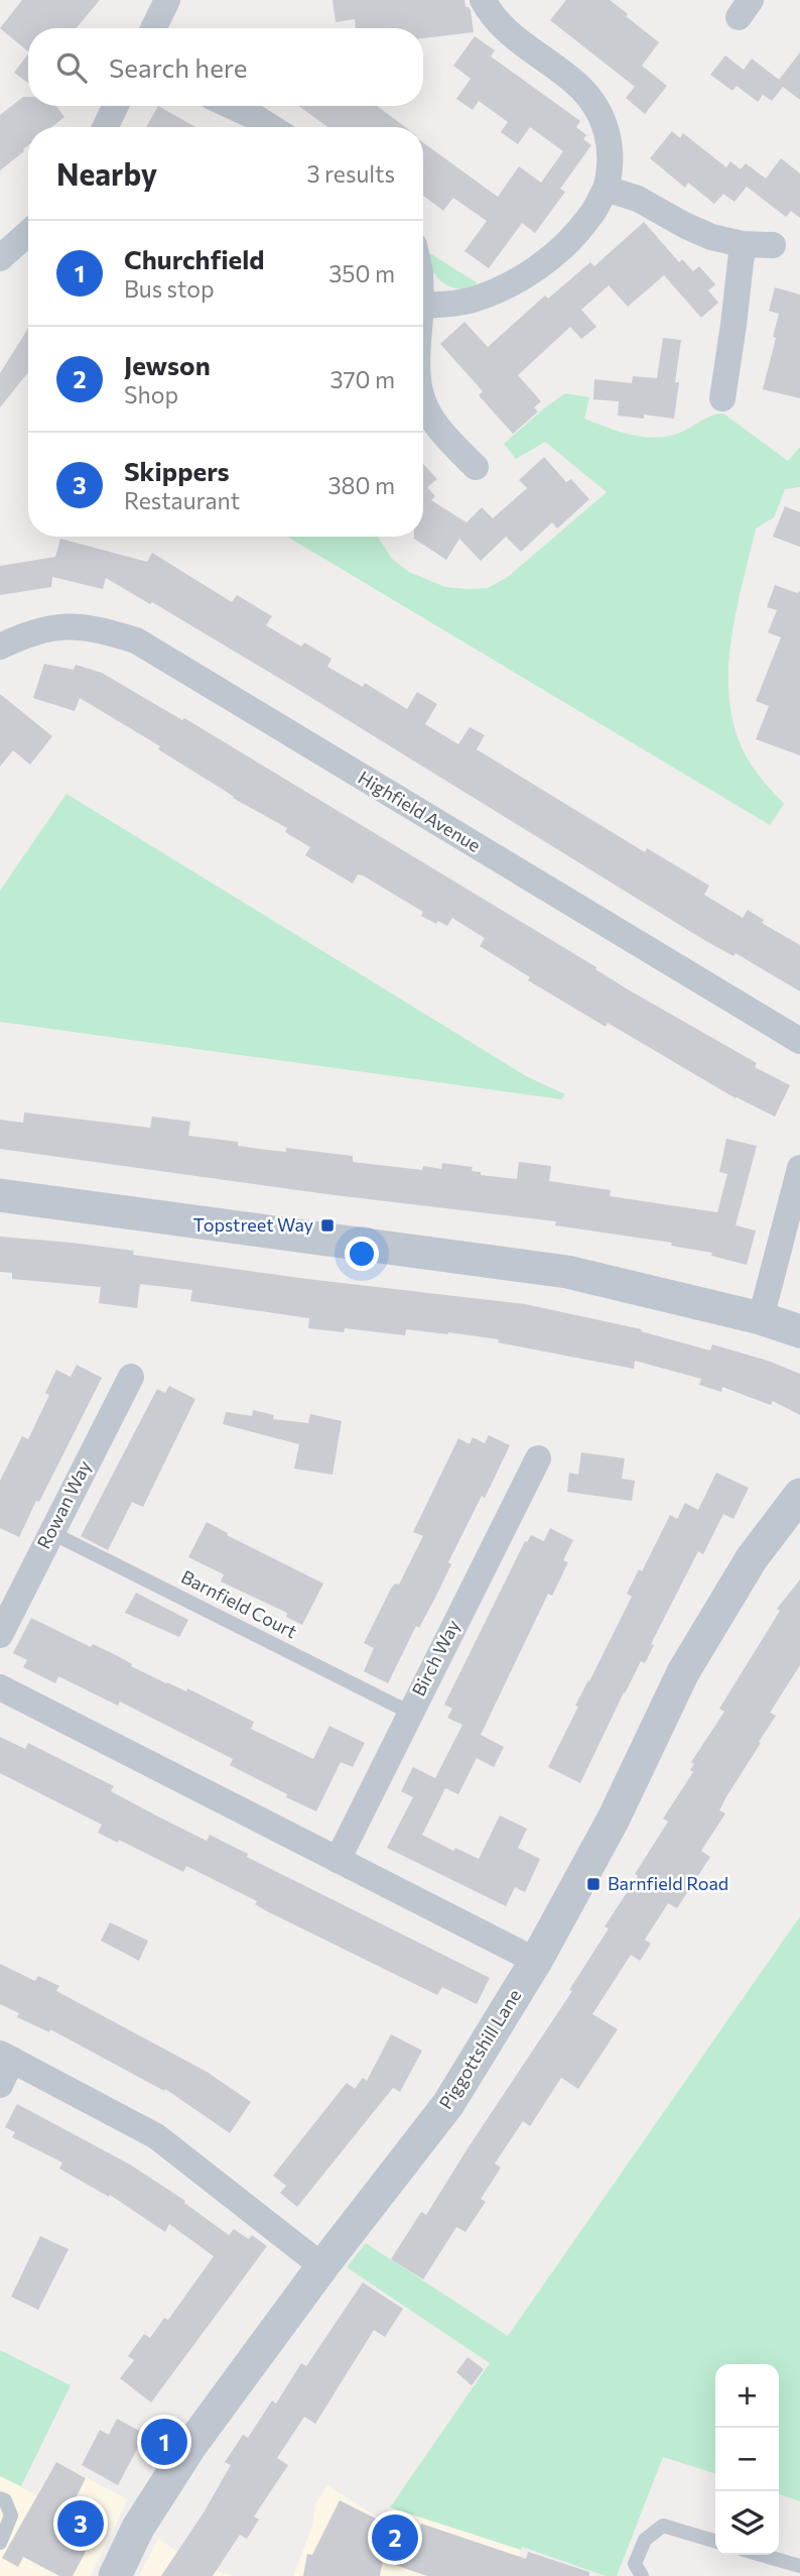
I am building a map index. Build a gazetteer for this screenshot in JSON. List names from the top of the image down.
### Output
{
  "streets": {
    "street": [
      "Highfield Avenue",
      "Rowan Way",
      "Birch Way",
      "Piggottshill Lane"
    ],
    "lane": ["Barnfield Court"]
  },
  "crossings": [
    ["Rowan Way", "Barnfield Court"],
    ["Barnfield Court", "Birch Way"]
  ],
  "places": {
    "transit": ["Topstreet Way", "Barnfield Road"]
  },
  "page": {
    "search": "Search here",
    "heading": ["Nearby", "3 results"],
    "list": [
      {
        "mark": "1",
        "name": "Churchfield",
        "note": "Bus stop",
        "value": "350 m"
      },
      {
        "mark": "2",
        "name": "Jewson",
        "note": "Shop",
        "value": "370 m"
      },
      {
        "mark": "3",
        "name": "Skippers",
        "note": "Restaurant",
        "value": "380 m"
      }
    ],
    "map_buttons": ["+", "−"],
    "pins": ["1", "3", "2"]
  }
}
